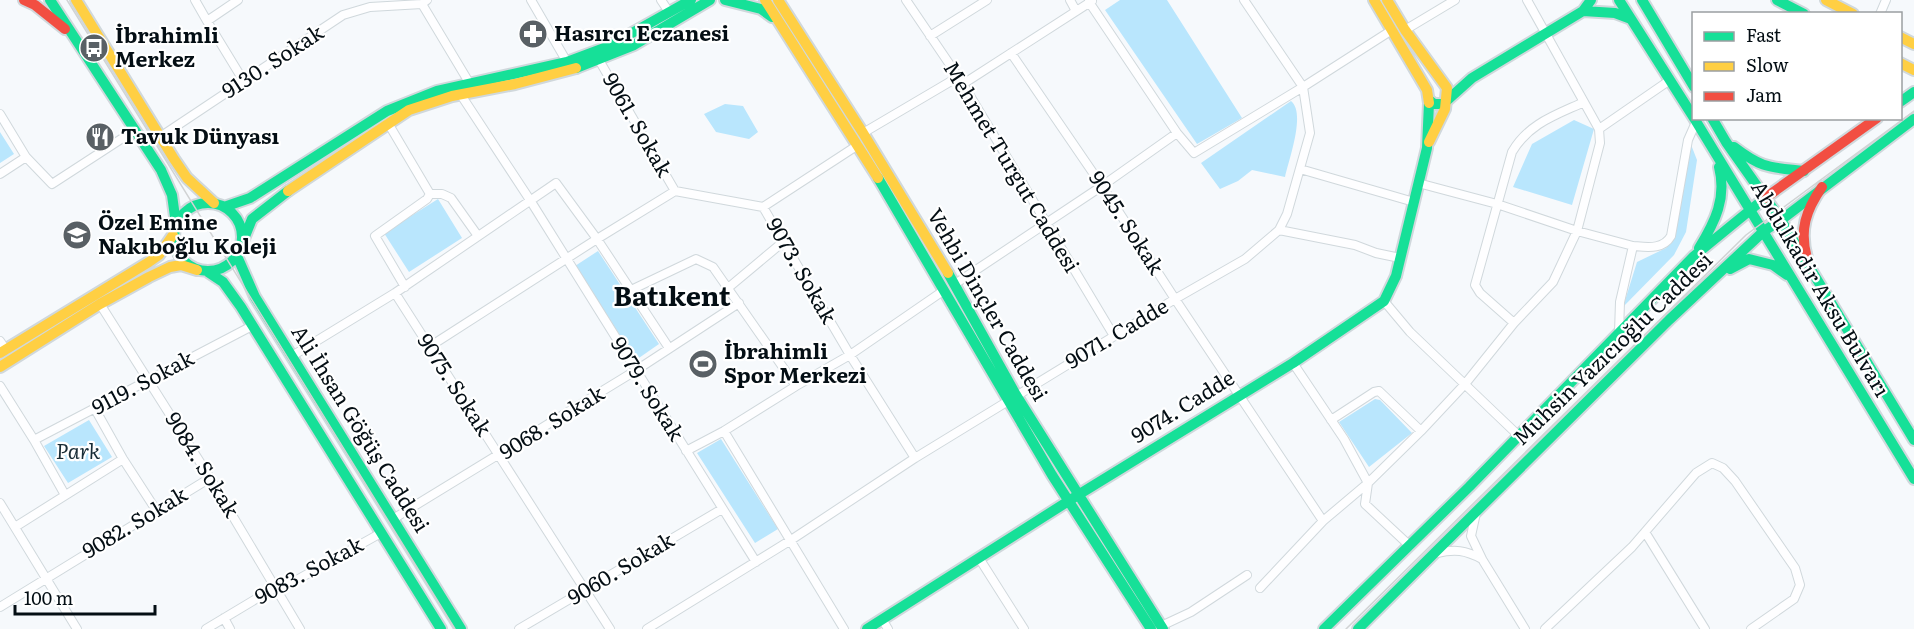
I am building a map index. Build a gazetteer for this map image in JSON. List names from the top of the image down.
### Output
{
  "streets": {
    "street": [
      "9130. Sokak",
      "9061. Sokak",
      "Mehmet Turgut Caddesi",
      "9045. Sokak",
      "9073. Sokak",
      "Abdulkadir Aksu Bulvarı",
      "Vehbi Dinçler Caddesi",
      "9071. Cadde",
      "Muhsin Yazıcıoğlu Caddesi",
      "9119. Sokak",
      "9075. Sokak",
      "9079. Sokak",
      "9074. Cadde",
      "9068. Sokak",
      "Ali İhsan Göğüş Caddesi",
      "9084. Sokak",
      "9082. Sokak",
      "9060. Sokak",
      "9083. Sokak"
    ]
  },
  "crossings": [
    ["Mehmet Turgut Caddesi", "9071. Cadde"],
    ["9045. Sokak", "9071. Cadde"],
    ["9045. Sokak", "9074. Cadde"],
    ["9073. Sokak", "9071. Cadde"],
    ["Abdulkadir Aksu Bulvarı", "Muhsin Yazıcıoğlu Caddesi"],
    ["Vehbi Dinçler Caddesi", "9071. Cadde"],
    ["9071. Cadde", "9079. Sokak"],
    ["9119. Sokak", "Ali İhsan Göğüş Caddesi"],
    ["9119. Sokak", "9084. Sokak"],
    ["9075. Sokak", "9068. Sokak"],
    ["9075. Sokak", "9060. Sokak"],
    ["9079. Sokak", "9068. Sokak"],
    ["9079. Sokak", "9060. Sokak"],
    ["9068. Sokak", "Ali İhsan Göğüş Caddesi"],
    ["Ali İhsan Göğüş Caddesi", "9083. Sokak"],
    ["9084. Sokak", "9082. Sokak"],
    ["9084. Sokak", "9083. Sokak"]
  ],
  "districts": ["Batıkent"],
  "parks": ["Park"],
  "places": {
    "pharmacy": ["Hasırcı Eczanesi"],
    "bus stop": ["İbrahimli Merkez"],
    "restaurant": ["Tavuk Dünyası"],
    "school or university": ["Özel Emine Nakıboğlu Koleji"],
    "sports": ["İbrahimli Spor Merkezi"]
  },
  "legend": ["Fast", "Slow", "Jam"],
  "scale_bar": "100 m"
}
